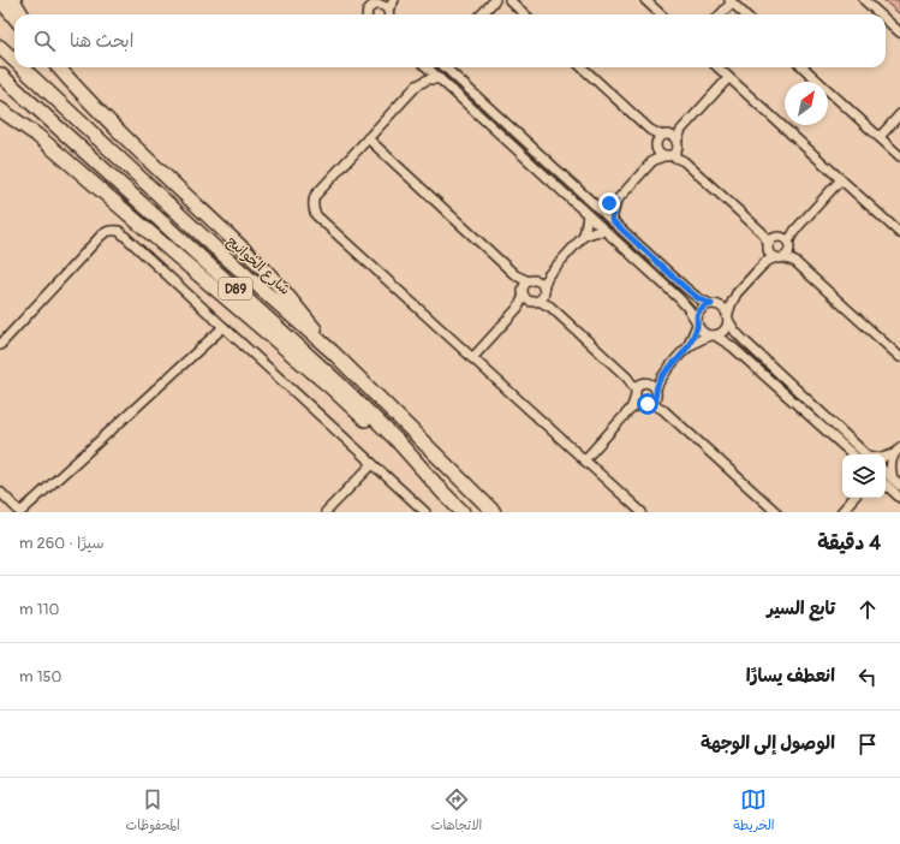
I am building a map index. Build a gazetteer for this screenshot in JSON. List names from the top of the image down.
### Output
{
  "streets": {
    "highway": ["شارع الخوانيج", "D89"]
  },
  "north": "top right",
  "page": {
    "search": "ابحث هنا",
    "heading": ["4 دقيقة", "سيرًا · 260 m"],
    "list": [
      ["تابع السير", "110 m"],
      ["انعطف يسارًا", "150 m"],
      "الوصول إلى الوجهة"
    ],
    "nav": ["الخريطة", "الاتجاهات", "المحفوظات"]
  }
}
